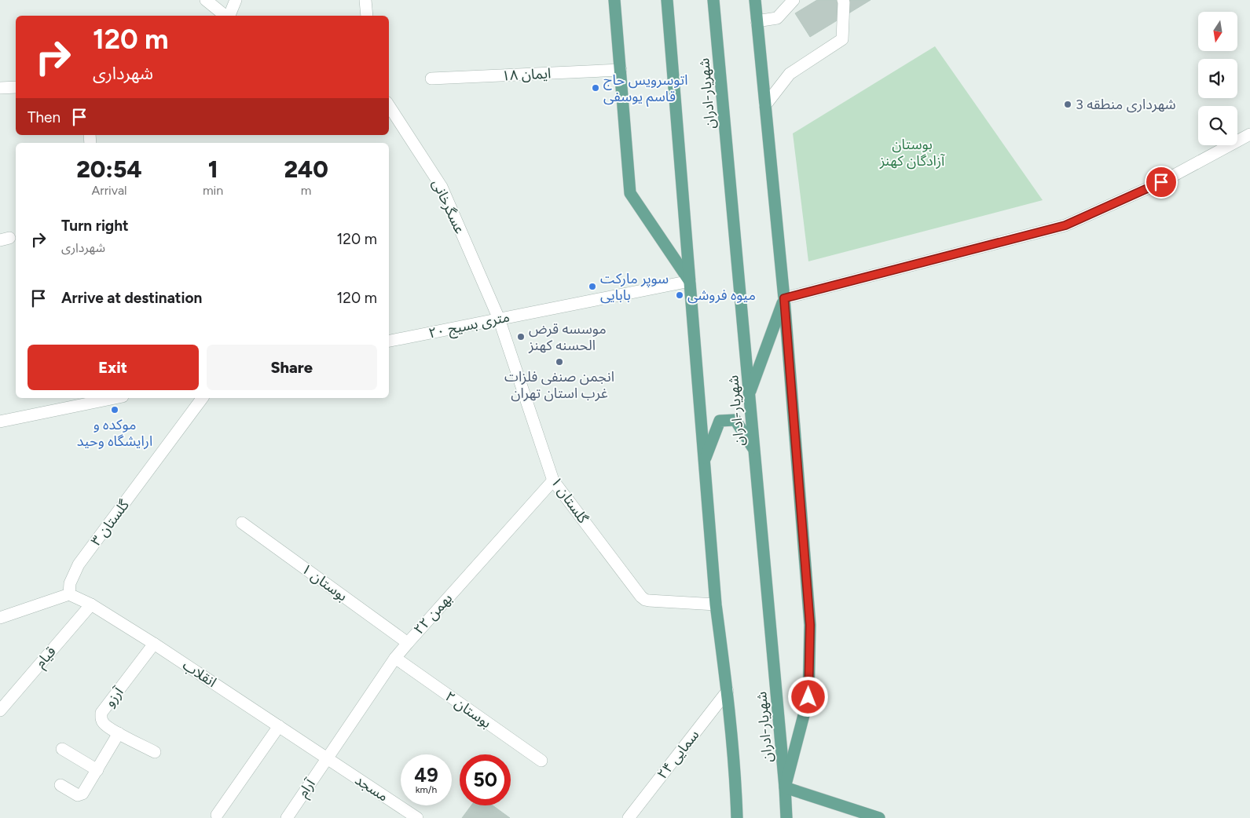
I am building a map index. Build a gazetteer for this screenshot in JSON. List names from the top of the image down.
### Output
{
  "streets": {
    "main road": ["شهریار-ادران"],
    "street": [
      "ایمان ۱۸",
      "عسگرخانی",
      "۲۰ متری بسیج",
      "گلستان ۱",
      "گلستان ۳",
      "بوستان ۱",
      "۲۲ بهمن",
      "قیام",
      "انقلاب",
      "آرزو",
      "بوستان ۲",
      "سمایی ۲۴",
      "آرام",
      "مسجد"
    ]
  },
  "crossings": [
    ["عسگرخانی", "۲۰ متری بسیج"],
    ["عسگرخانی", "گلستان ۱"],
    ["۲۰ متری بسیج", "گلستان ۱"],
    ["گلستان ۱", "۲۲ بهمن"],
    ["گلستان ۳", "انقلاب"],
    ["بوستان ۱", "۲۲ بهمن"],
    ["۲۲ بهمن", "انقلاب"],
    ["۲۲ بهمن", "بوستان ۲"],
    ["۲۲ بهمن", "آرام"],
    ["۲۲ بهمن", "مسجد"],
    ["قیام", "انقلاب"],
    ["انقلاب", "آرزو"],
    ["انقلاب", "آرام"],
    ["انقلاب", "مسجد"],
    ["آرام", "مسجد"]
  ],
  "parks": ["بوستان آزادگان کهنز"],
  "places": [
    "اتوسرویس حاج قاسم یوسفی",
    "شهرداری منطقه 3",
    "سوپر مارکت بابایی",
    "میوه فروشی",
    "موسسه قرض الحسنه کهنز",
    "انجمن صنفی فلزات غرب استان تهران",
    "موکده و ارایشگاه وحید"
  ],
  "north": "bottom",
  "page": {
    "turn": ["120 m", "شهرداری"],
    "then": "Then",
    "eta": [
      "20:54",
      "Arrival",
      "1",
      "min",
      "240",
      "m"
    ],
    "list": [
      {
        "name": "Turn right",
        "note": "شهرداری",
        "value": "120 m"
      },
      {
        "name": "Arrive at destination",
        "value": "120 m"
      }
    ],
    "buttons": ["Exit", "Share"],
    "speed": "49 km/h",
    "limit": "50"
  }
}
